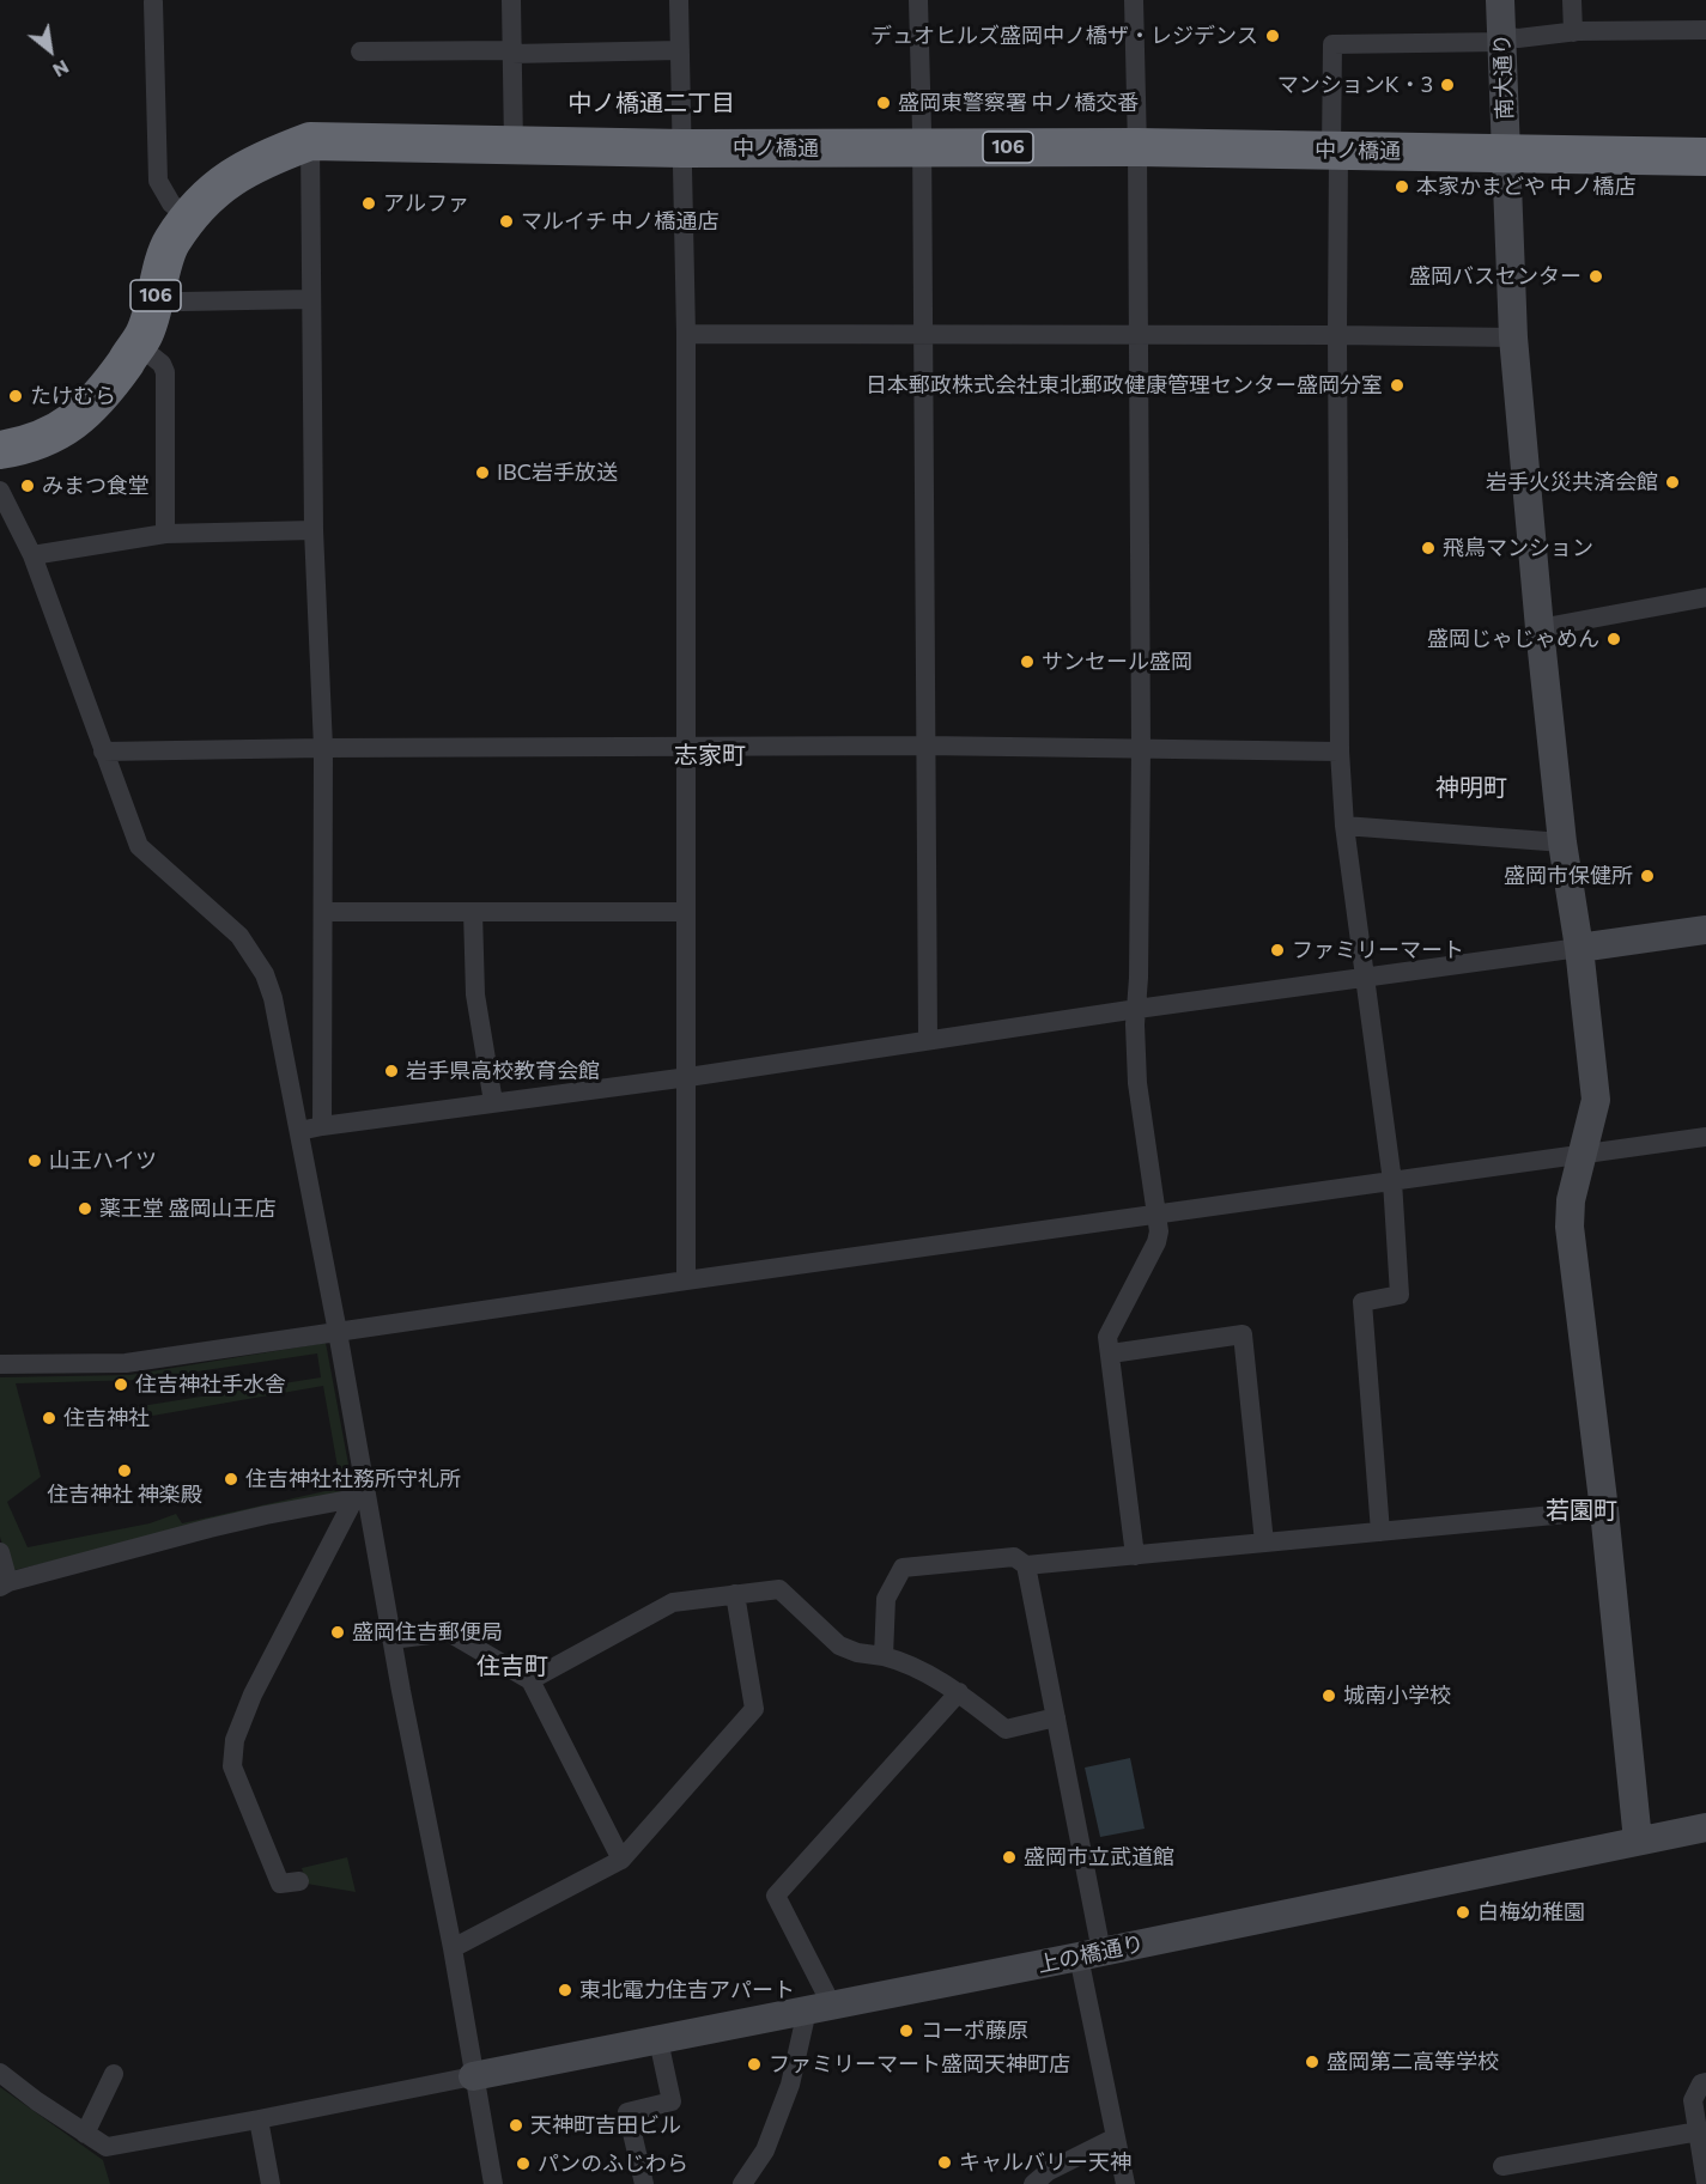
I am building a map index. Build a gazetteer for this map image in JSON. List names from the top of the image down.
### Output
{
  "streets": {
    "highway": ["106", "中ノ橋通"],
    "street": ["南大通り", "上の橋通り"]
  },
  "crossings": [
    ["南大通り", "中ノ橋通"],
    ["南大通り", "上の橋通り"]
  ],
  "districts": [
    "中ノ橋通二丁目",
    "志家町",
    "神明町",
    "若園町",
    "住吉町"
  ],
  "places": [
    "デュオヒルズ盛岡中ノ橋ザ・レジデンス",
    "マンションK・3",
    "盛岡東警察署 中ノ橋交番",
    "本家かまどや 中ノ橋店",
    "アルファ",
    "マルイチ 中ノ橋通店",
    "盛岡バスセンター",
    "日本郵政株式会社東北郵政健康管理センター盛岡分室",
    "たけむら",
    "IBC岩手放送",
    "岩手火災共済会館",
    "みまつ食堂",
    "飛鳥マンション",
    "盛岡じゃじゃめん",
    "サンセール盛岡",
    "盛岡市保健所",
    "ファミリーマート",
    "岩手県高校教育会館",
    "山王ハイツ",
    "薬王堂 盛岡山王店",
    "住吉神社手水舎",
    "住吉神社",
    "住吉神社 神楽殿",
    "住吉神社社務所守礼所",
    "盛岡住吉郵便局",
    "城南小学校",
    "盛岡市立武道館",
    "白梅幼稚園",
    "東北電力住吉アパート",
    "コーポ藤原",
    "盛岡第二高等学校",
    "ファミリーマート盛岡天神町店",
    "天神町吉田ビル",
    "キャルバリー天神",
    "パンのふじわら"
  ],
  "north": "bottom right"
}
